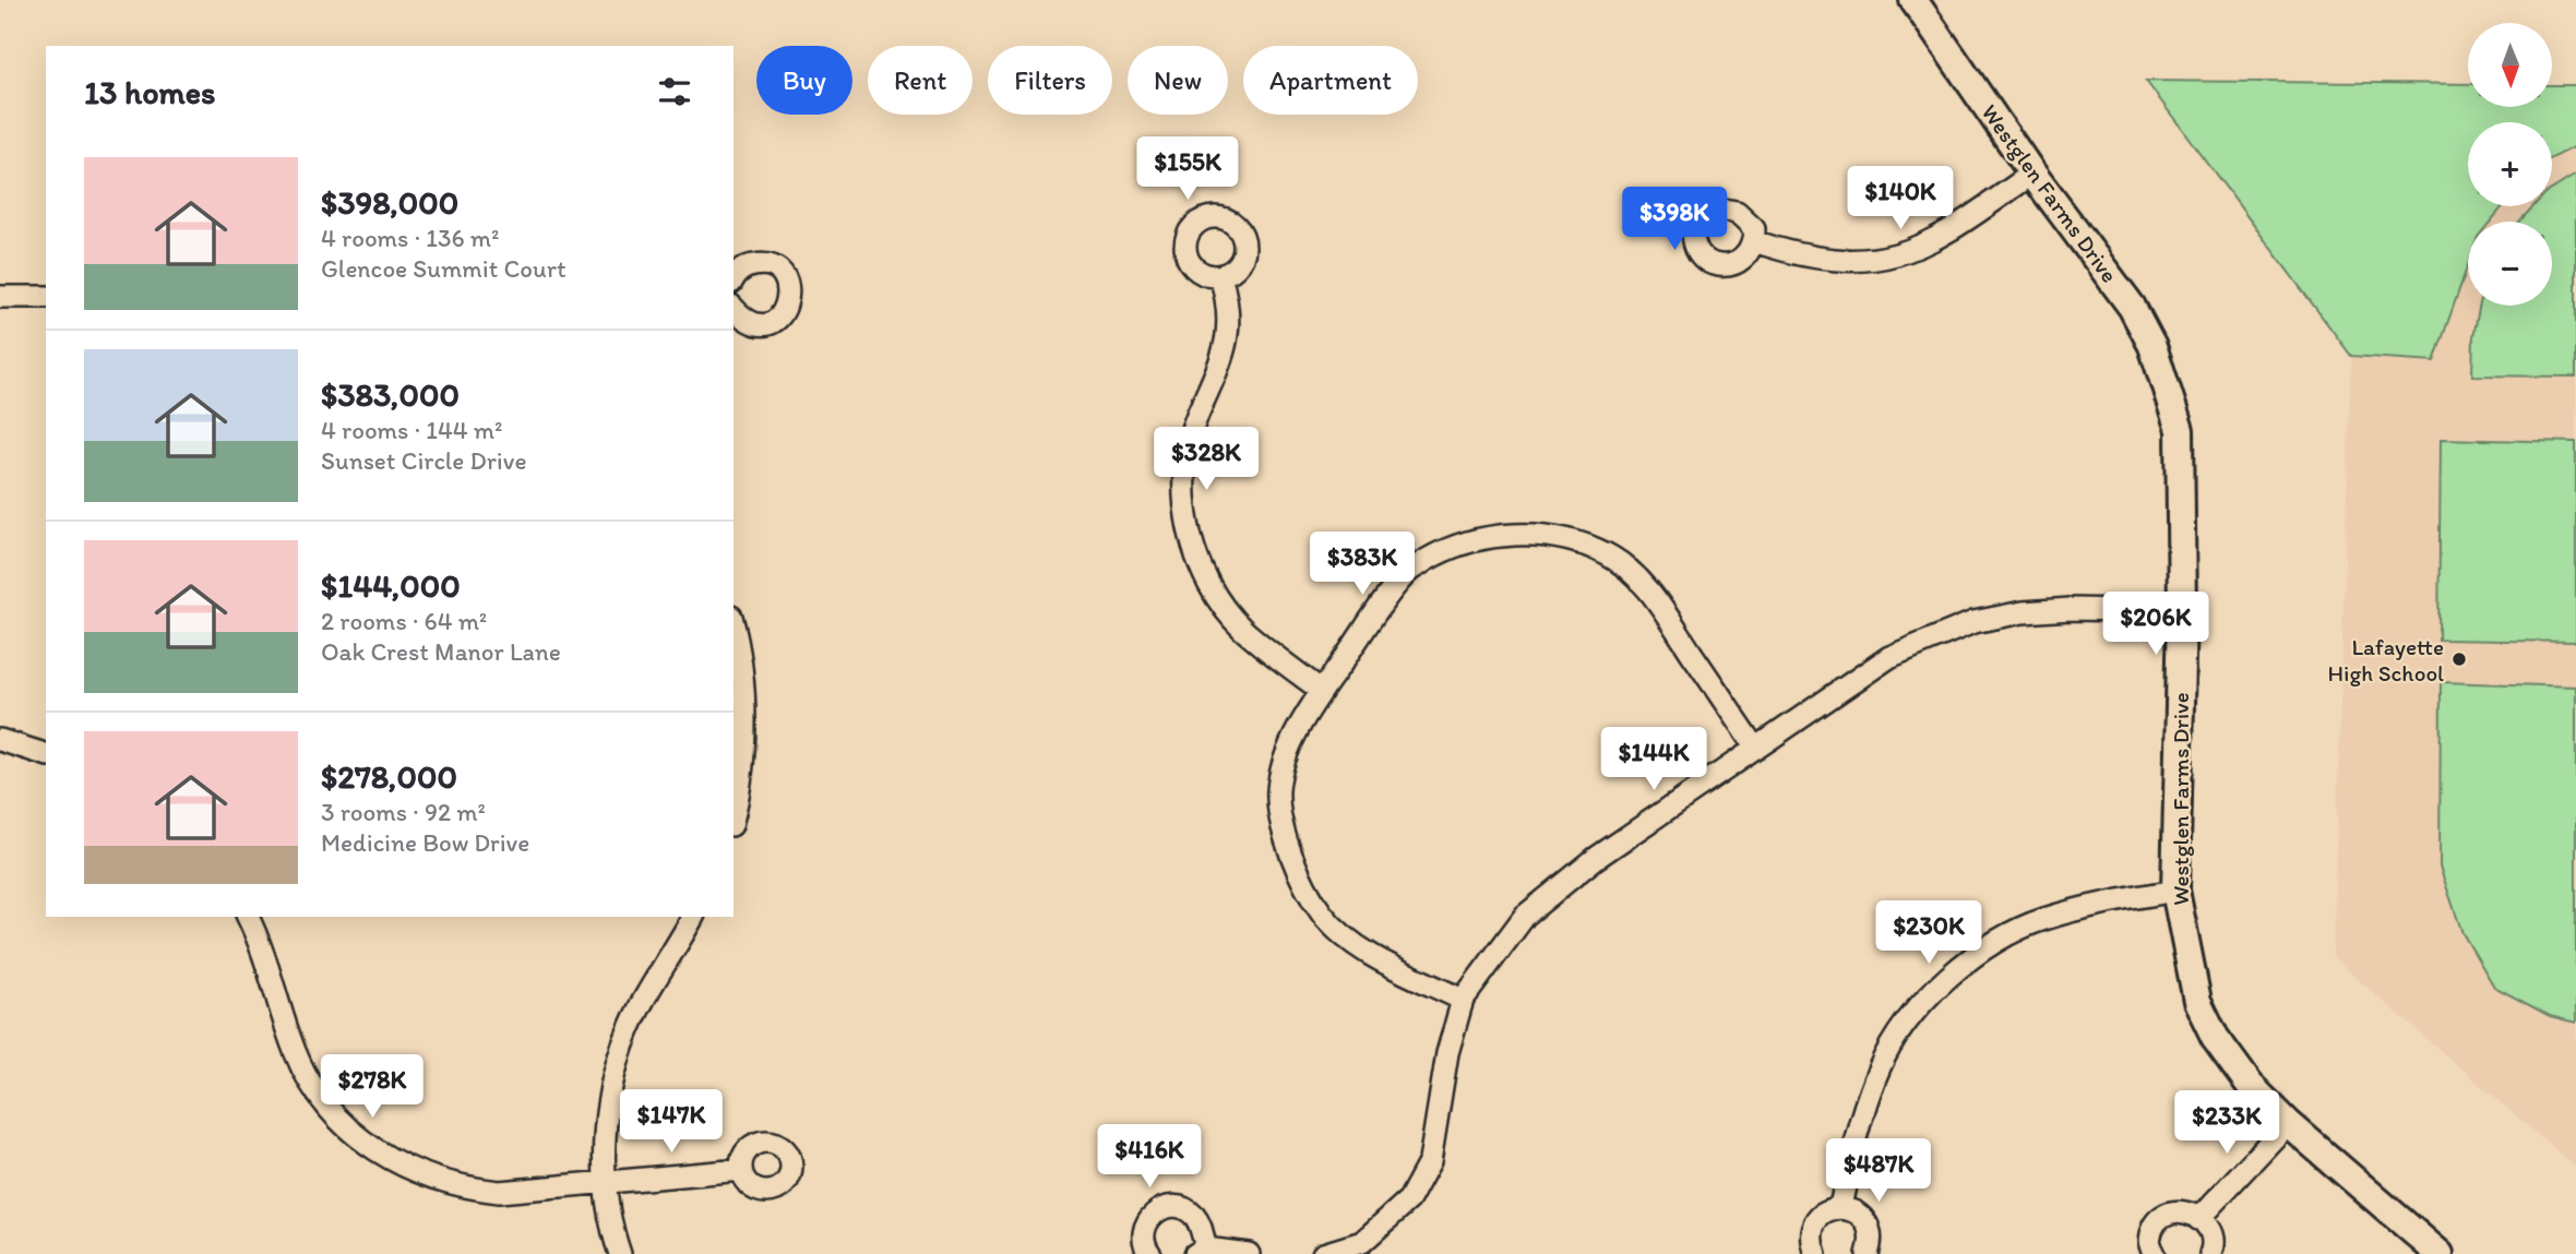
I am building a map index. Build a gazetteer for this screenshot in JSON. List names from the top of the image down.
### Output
{
  "streets": {
    "street": ["Westglen Farms Drive"]
  },
  "places": ["Lafayette High School"],
  "north": "bottom",
  "page": {
    "map_buttons": ["+", "−"],
    "chip": [
      "Buy",
      "Rent",
      "Filters",
      "New",
      "Apartment"
    ],
    "heading": "13 homes",
    "price": [
      "$155K",
      "$140K",
      "$398K",
      "$328K",
      "$383K",
      "$206K",
      "$144K",
      "$230K",
      "$278K",
      "$147K",
      "$233K",
      "$416K",
      "$487K"
    ],
    "list": [
      {
        "name": "$398,000",
        "note": "4 rooms · 136 m² · Glencoe Summit Court"
      },
      {
        "name": "$383,000",
        "note": "4 rooms · 144 m² · Sunset Circle Drive"
      },
      {
        "name": "$144,000",
        "note": "2 rooms · 64 m² · Oak Crest Manor Lane"
      },
      {
        "name": "$278,000",
        "note": "3 rooms · 92 m² · Medicine Bow Drive"
      }
    ]
  }
}
